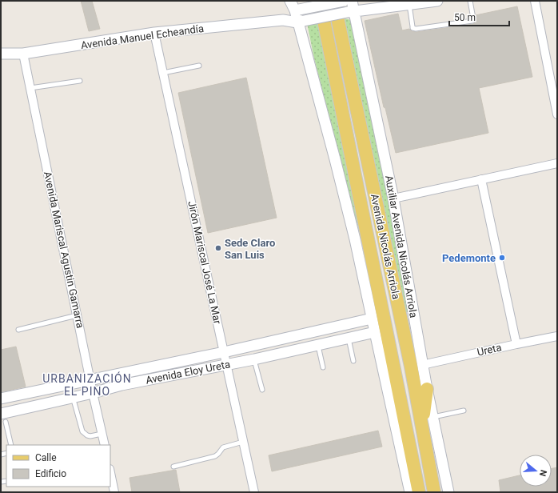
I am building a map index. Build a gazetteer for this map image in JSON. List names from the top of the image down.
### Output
{
  "streets": {
    "main road": ["Avenida Nicolás Arriola"],
    "street": [
      "Avenida Manuel Echeandía",
      "Auxiliar Avenida Nicolás Arriola",
      "Avenida Mariscal Agustin Gamarra",
      "Jirón Mariscal José La Mar",
      "Ureta",
      "Avenida Eloy Ureta"
    ]
  },
  "crossings": [
    ["Avenida Manuel Echeandía", "Auxiliar Avenida Nicolás Arriola"],
    ["Avenida Manuel Echeandía", "Avenida Mariscal Agustin Gamarra"],
    ["Avenida Manuel Echeandía", "Jirón Mariscal José La Mar"],
    ["Auxiliar Avenida Nicolás Arriola", "Ureta"],
    ["Avenida Mariscal Agustin Gamarra", "Avenida Eloy Ureta"],
    ["Jirón Mariscal José La Mar", "Avenida Eloy Ureta"]
  ],
  "districts": ["URBANIZACIÓN EL PINO"],
  "places": ["Sede Claro San Luis", "Pedemonte"],
  "legend": ["Calle", "Edificio"],
  "scale_bar": "50 m",
  "north": "right"
}
